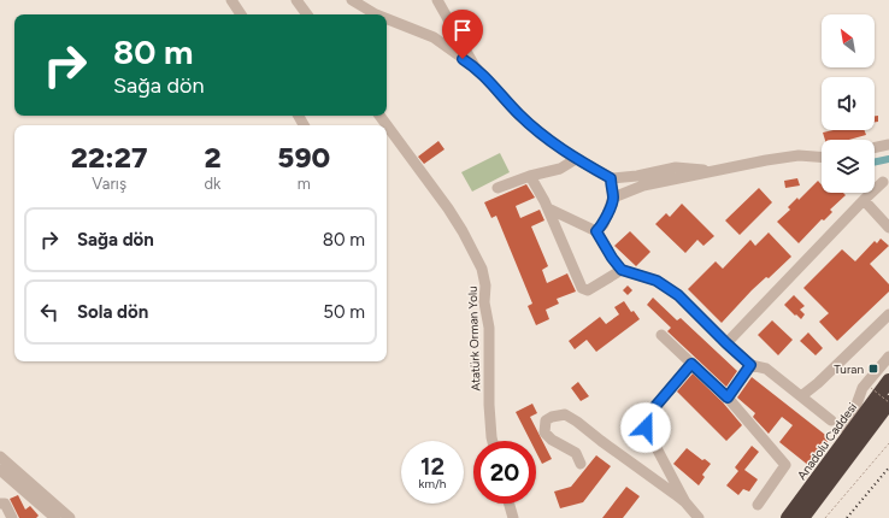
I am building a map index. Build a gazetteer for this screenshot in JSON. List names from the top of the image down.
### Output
{
  "streets": {
    "highway": ["Anadolu Caddesi"],
    "street": ["Atatürk Orman Yolu"]
  },
  "places": {
    "transit": ["Turan"]
  },
  "north": "top left",
  "page": {
    "turn": ["80 m", "Sağa dön"],
    "eta": [
      "22:27",
      "Varış",
      "2",
      "dk",
      "590",
      "m"
    ],
    "list": [
      {
        "name": "Sağa dön",
        "value": "80 m"
      },
      {
        "name": "Sola dön",
        "value": "50 m"
      }
    ],
    "speed": "12 km/h",
    "limit": "20"
  }
}
